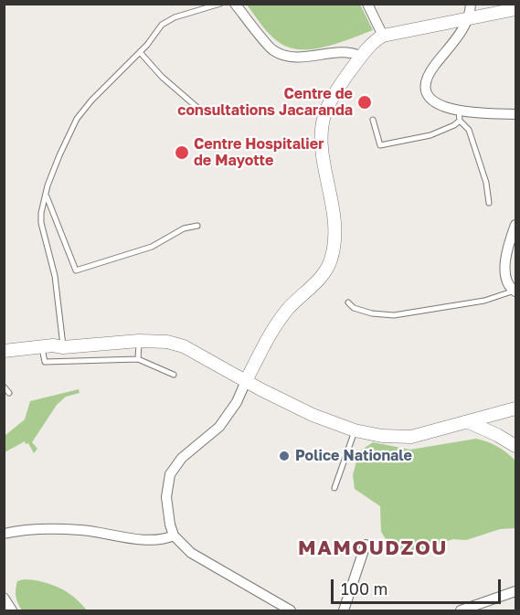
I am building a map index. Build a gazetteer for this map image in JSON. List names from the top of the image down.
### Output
{
  "districts": ["MAMOUDZOU"],
  "places": ["Centre de consultations Jacaranda", "Centre Hospitalier de Mayotte", "Police Nationale"],
  "scale_bar": "100 m"
}
